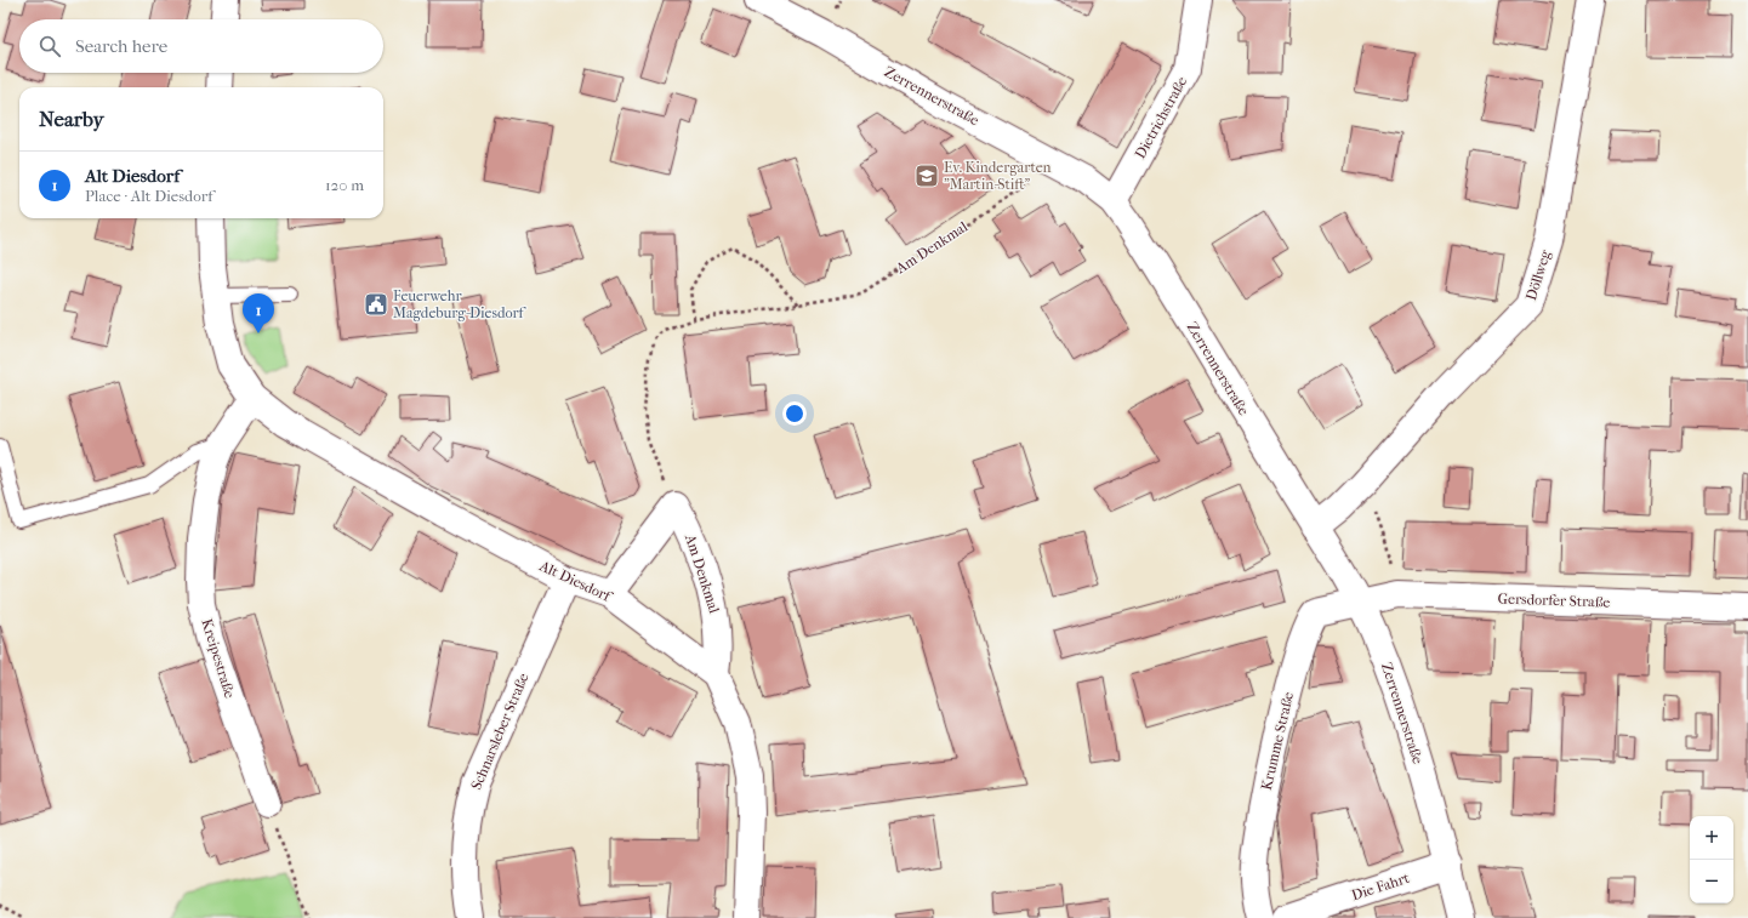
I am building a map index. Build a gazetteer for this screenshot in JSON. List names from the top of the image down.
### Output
{
  "streets": {
    "street": [
      "Zerrennerstraße",
      "Dietrichstraße",
      "Am Denkmal",
      "Döllweg",
      "Alt Diesdorf",
      "Gersdorfer Straße",
      "Kreipestraße",
      "Schnarsleber Straße",
      "Krumme Straße",
      "Die Fahrt"
    ]
  },
  "crossings": [
    ["Zerrennerstraße", "Dietrichstraße"],
    ["Zerrennerstraße", "Am Denkmal"],
    ["Zerrennerstraße", "Döllweg"],
    ["Zerrennerstraße", "Gersdorfer Straße"],
    ["Zerrennerstraße", "Krumme Straße"],
    ["Zerrennerstraße", "Die Fahrt"],
    ["Am Denkmal", "Alt Diesdorf"],
    ["Alt Diesdorf", "Kreipestraße"],
    ["Alt Diesdorf", "Schnarsleber Straße"],
    ["Gersdorfer Straße", "Krumme Straße"]
  ],
  "places": {
    "school or university": ["Ev. Kindergarten \"Martin-Stift\""],
    "public building": ["Feuerwehr Magdeburg-Diesdorf"]
  },
  "page": {
    "search": "Search here",
    "heading": "Nearby",
    "list": [
      {
        "mark": "1",
        "name": "Alt Diesdorf",
        "note": "Place · Alt Diesdorf",
        "value": "120 m"
      }
    ],
    "pins": "1",
    "map_buttons": ["+", "−"]
  }
}
